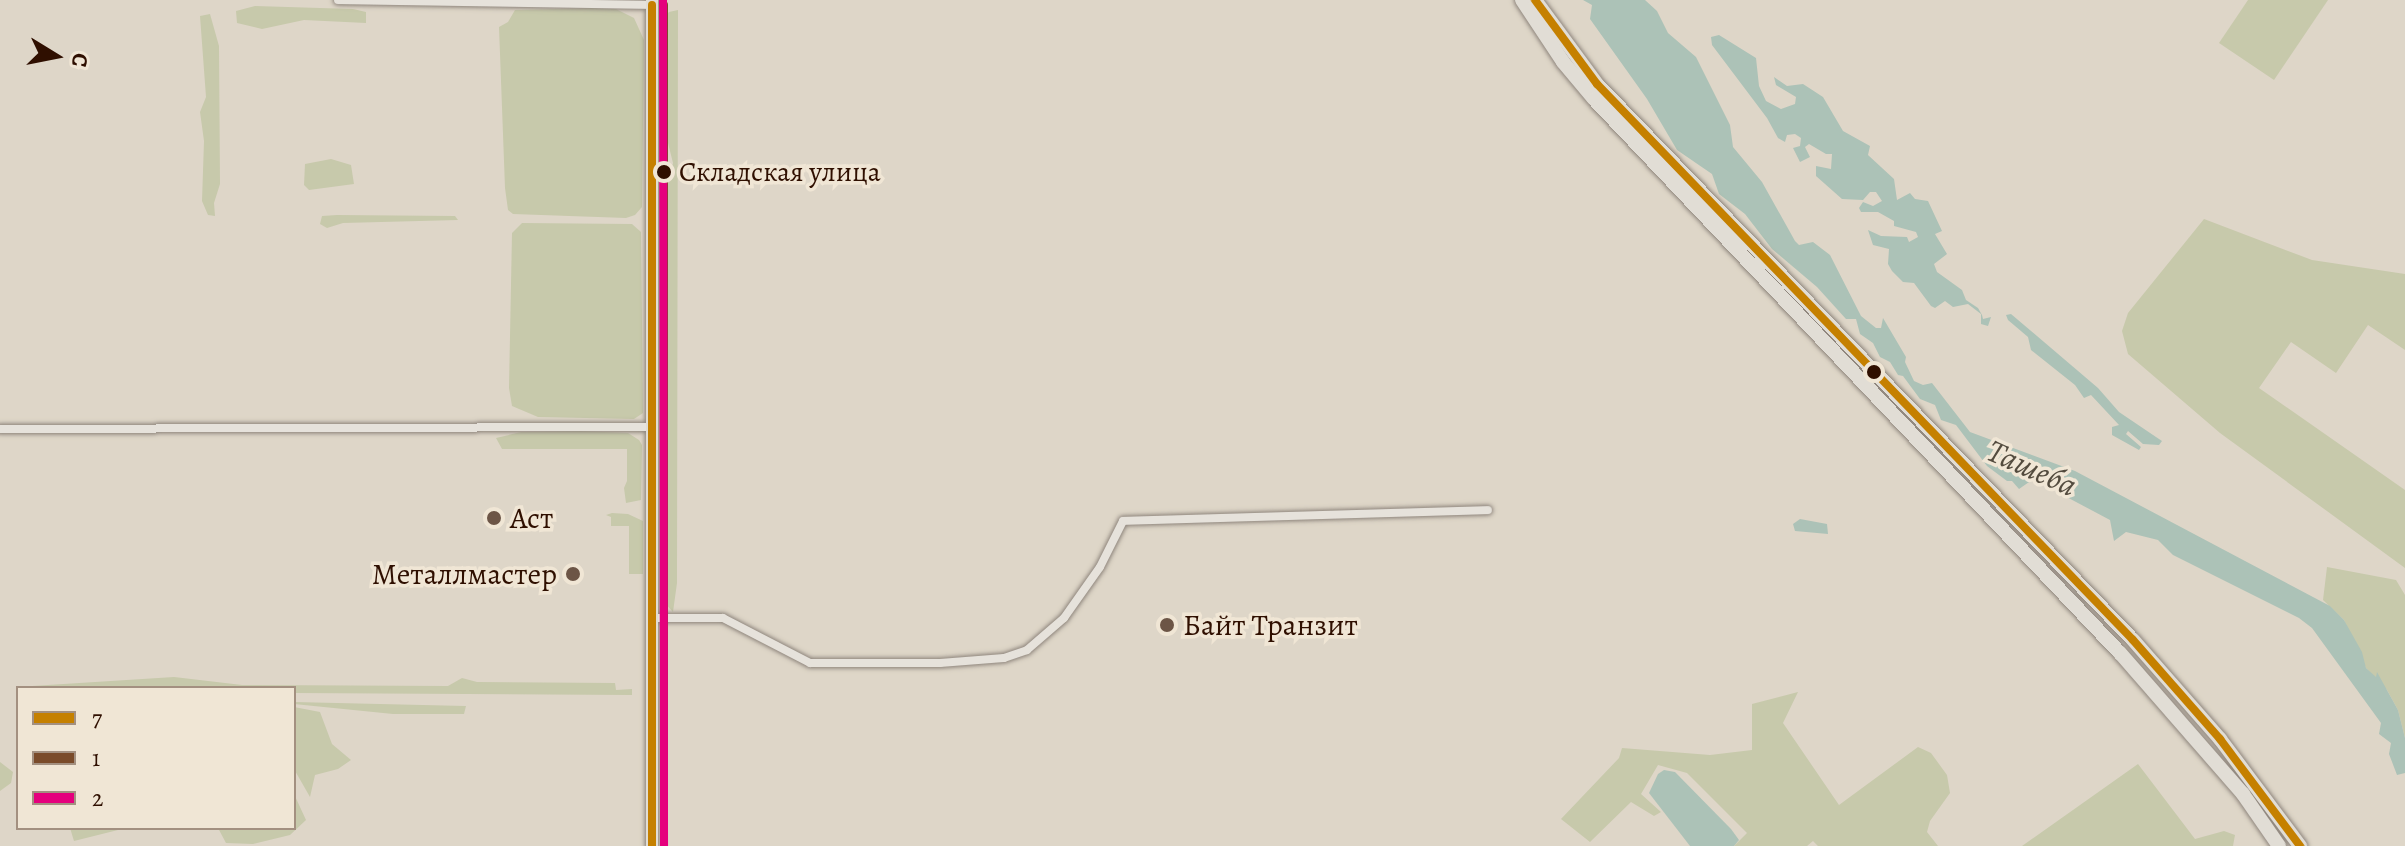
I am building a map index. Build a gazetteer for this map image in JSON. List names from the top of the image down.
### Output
{
  "water": ["Ташеба"],
  "places": [
    "Складская улица",
    "Аст",
    "Металлмастер",
    "Байт Транзит"
  ],
  "lines": ["transit line 7", "transit line 2", "transit line 1"],
  "legend": ["7", "1", "2"],
  "north": "right"
}
